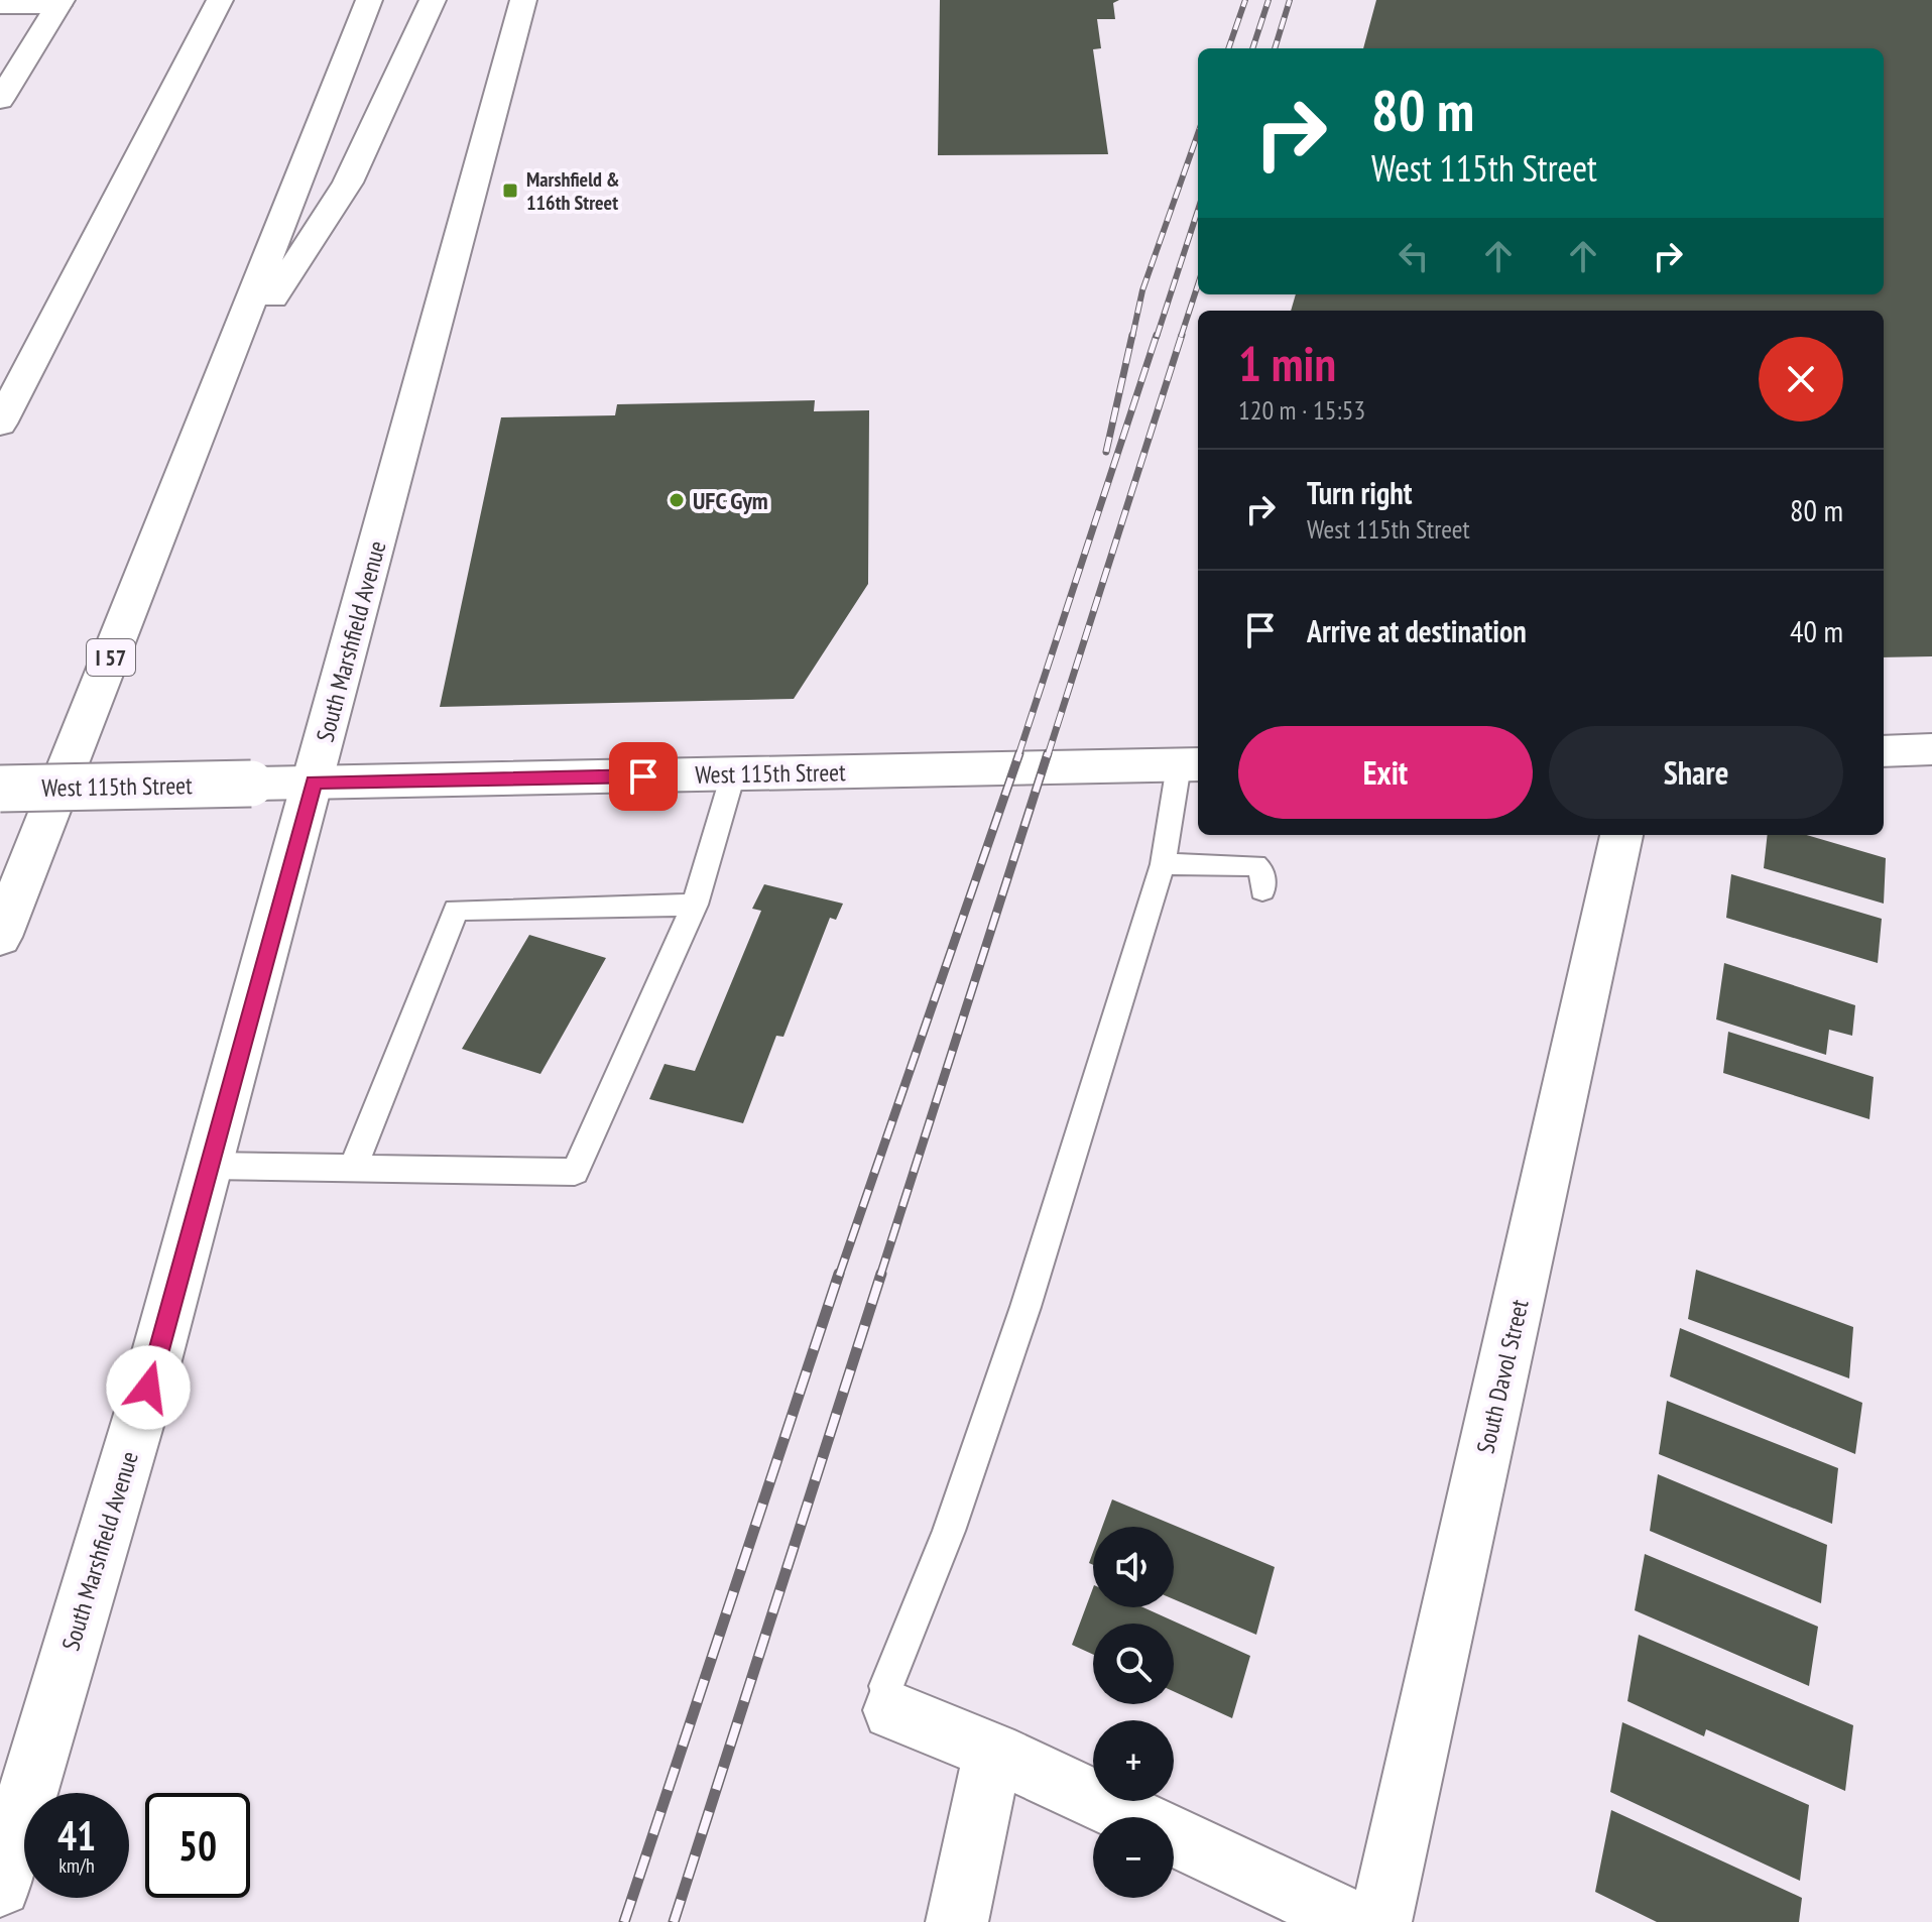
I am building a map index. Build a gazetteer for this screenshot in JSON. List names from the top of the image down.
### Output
{
  "streets": {
    "main road": [
      "South Marshfield Avenue",
      "I 57",
      "West 115th Street",
      "South Davol Street"
    ]
  },
  "crossings": [
    ["South Marshfield Avenue", "West 115th Street"]
  ],
  "places": {
    "transit": ["Marshfield & 116th Street"],
    "other": ["UFC Gym"]
  },
  "page": {
    "turn": ["80 m", "West 115th Street"],
    "heading": ["1 min", "120 m · 15:53"],
    "list": [
      {
        "name": "Turn right",
        "note": "West 115th Street",
        "value": "80 m"
      },
      {
        "name": "Arrive at destination",
        "value": "40 m"
      }
    ],
    "buttons": ["Exit", "Share"],
    "map_buttons": ["+", "−"],
    "speed": "41 km/h",
    "limit": "50"
  }
}
